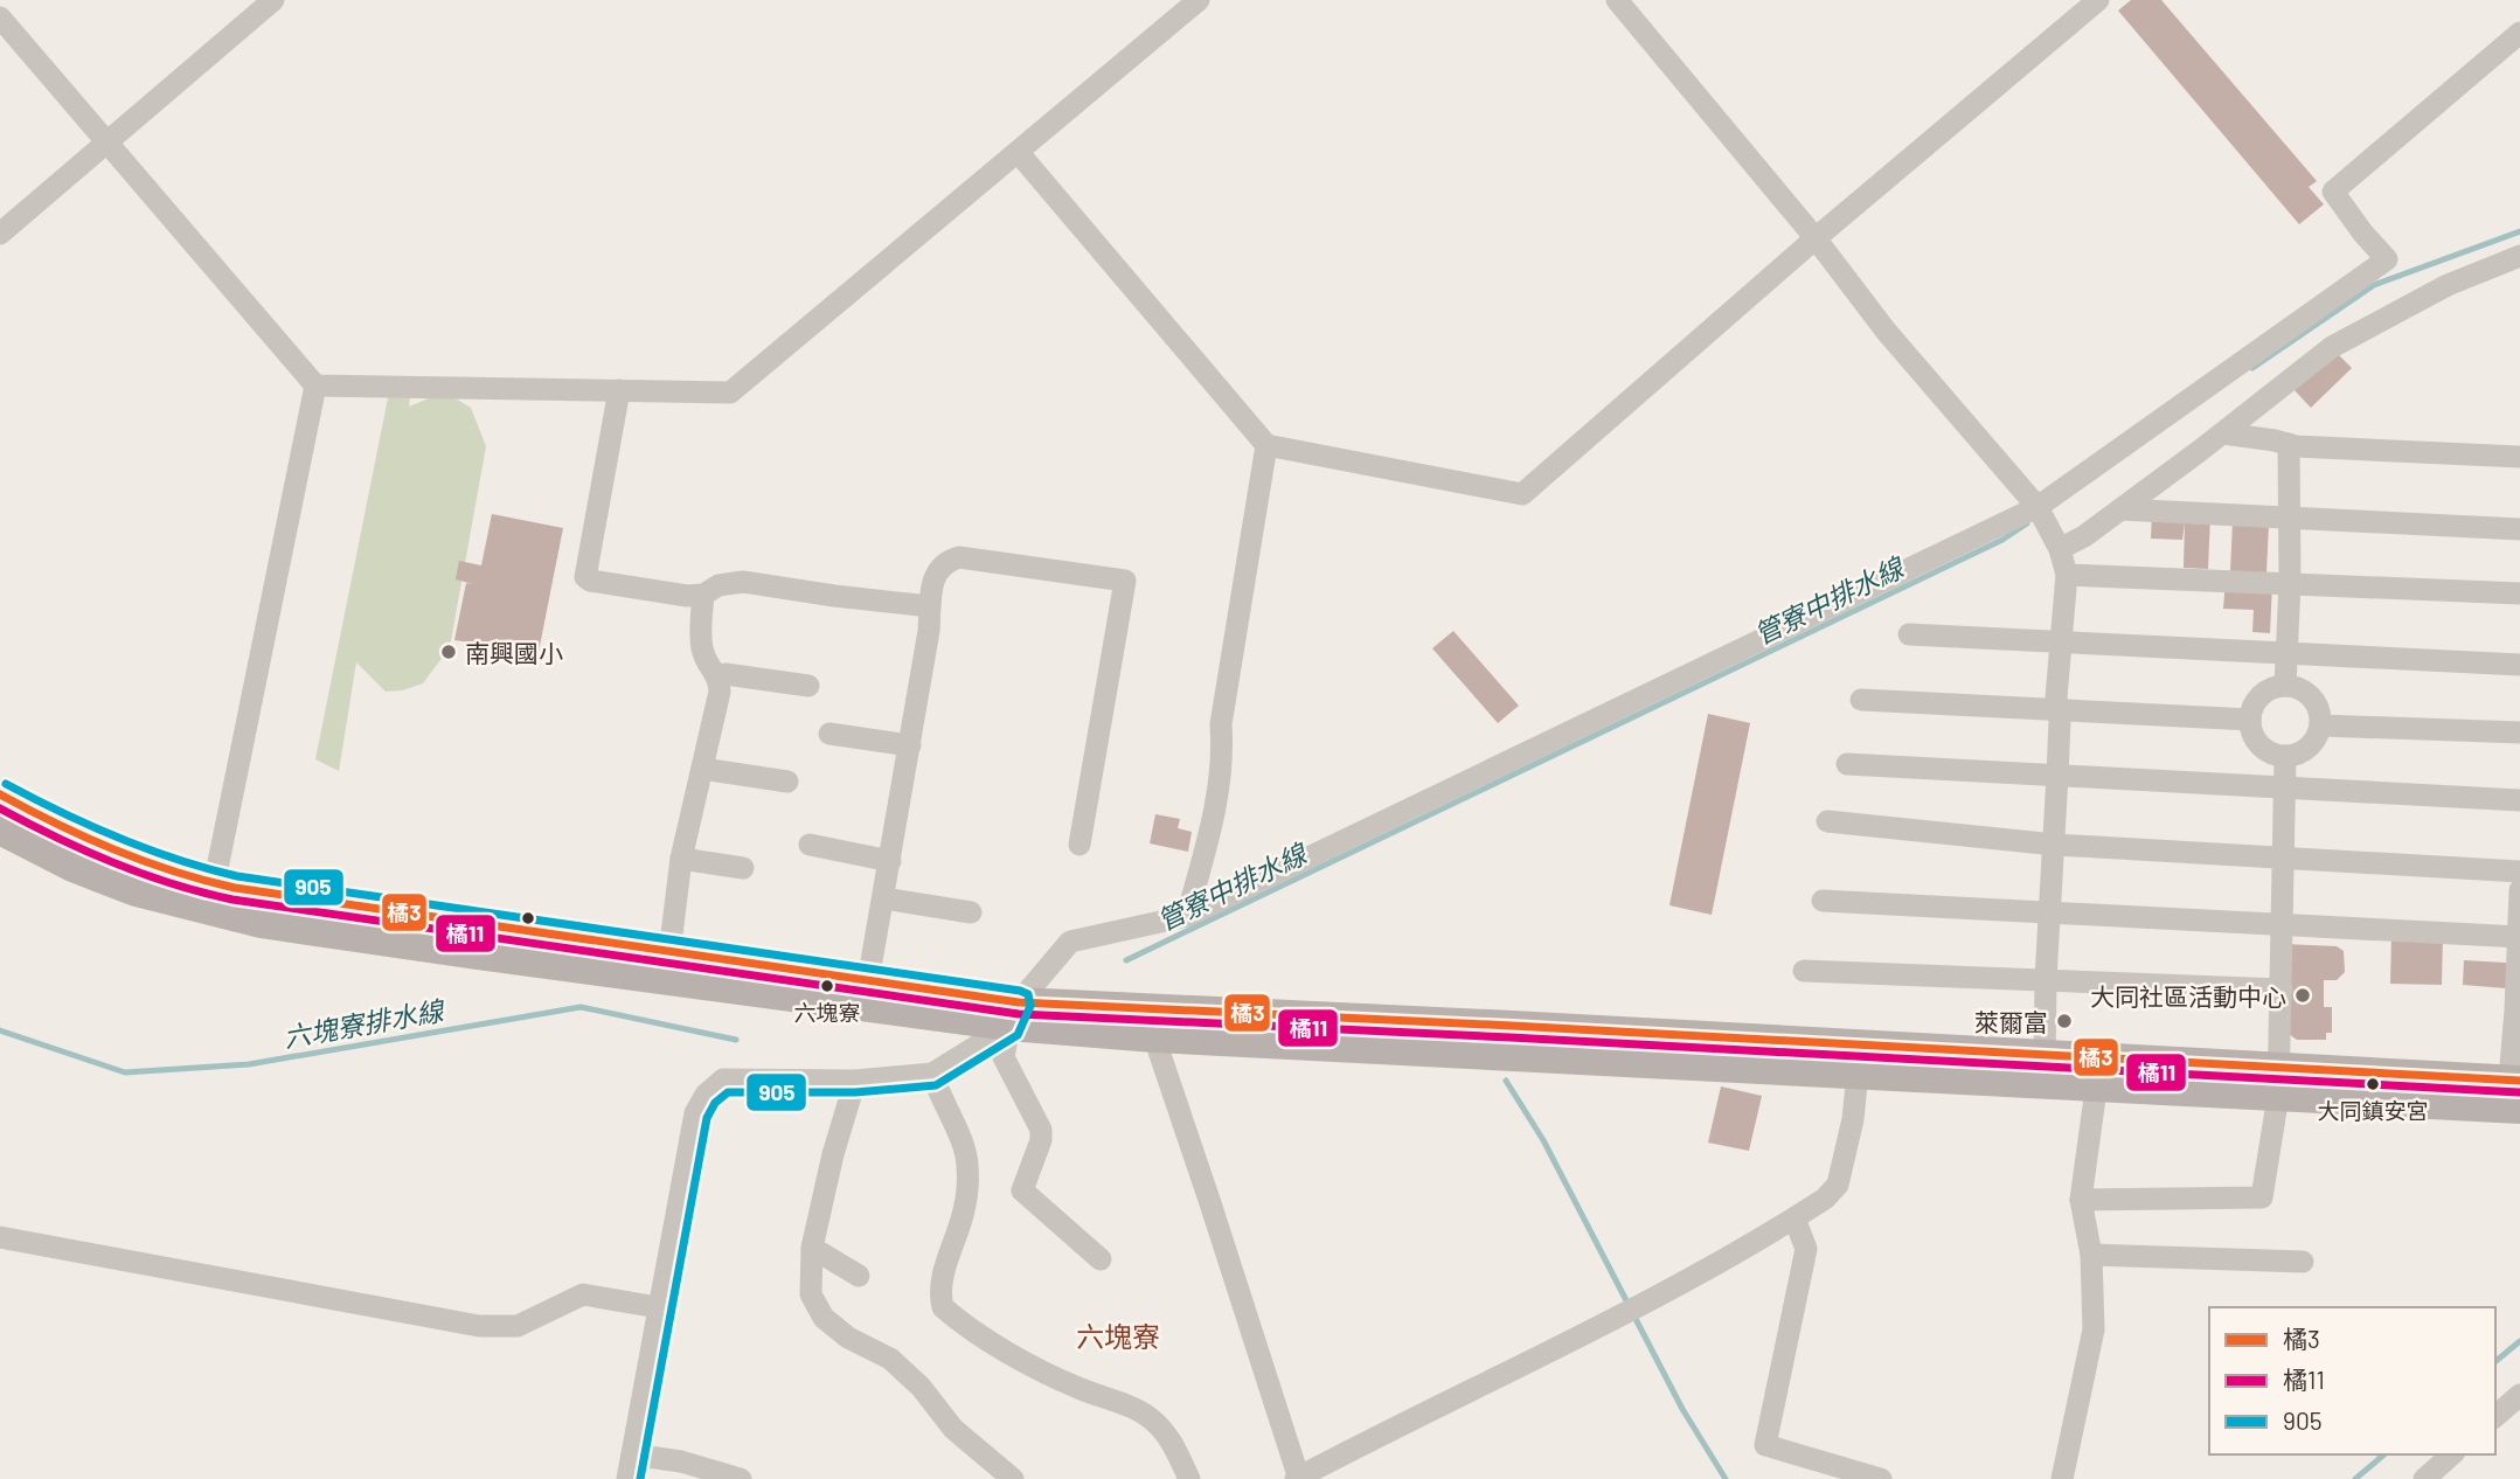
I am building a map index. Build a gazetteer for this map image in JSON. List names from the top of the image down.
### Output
{
  "districts": ["六塊寮"],
  "water": ["管寮中排水線", "六塊寮排水線"],
  "places": [
    "南興國小",
    "六塊寮",
    "大同社區活動中心",
    "萊爾富",
    "大同鎮安宮"
  ],
  "lines": ["transit line 905", "transit line 橘3", "transit line 橘11"],
  "legend": ["橘3", "橘11", "905"]
}
